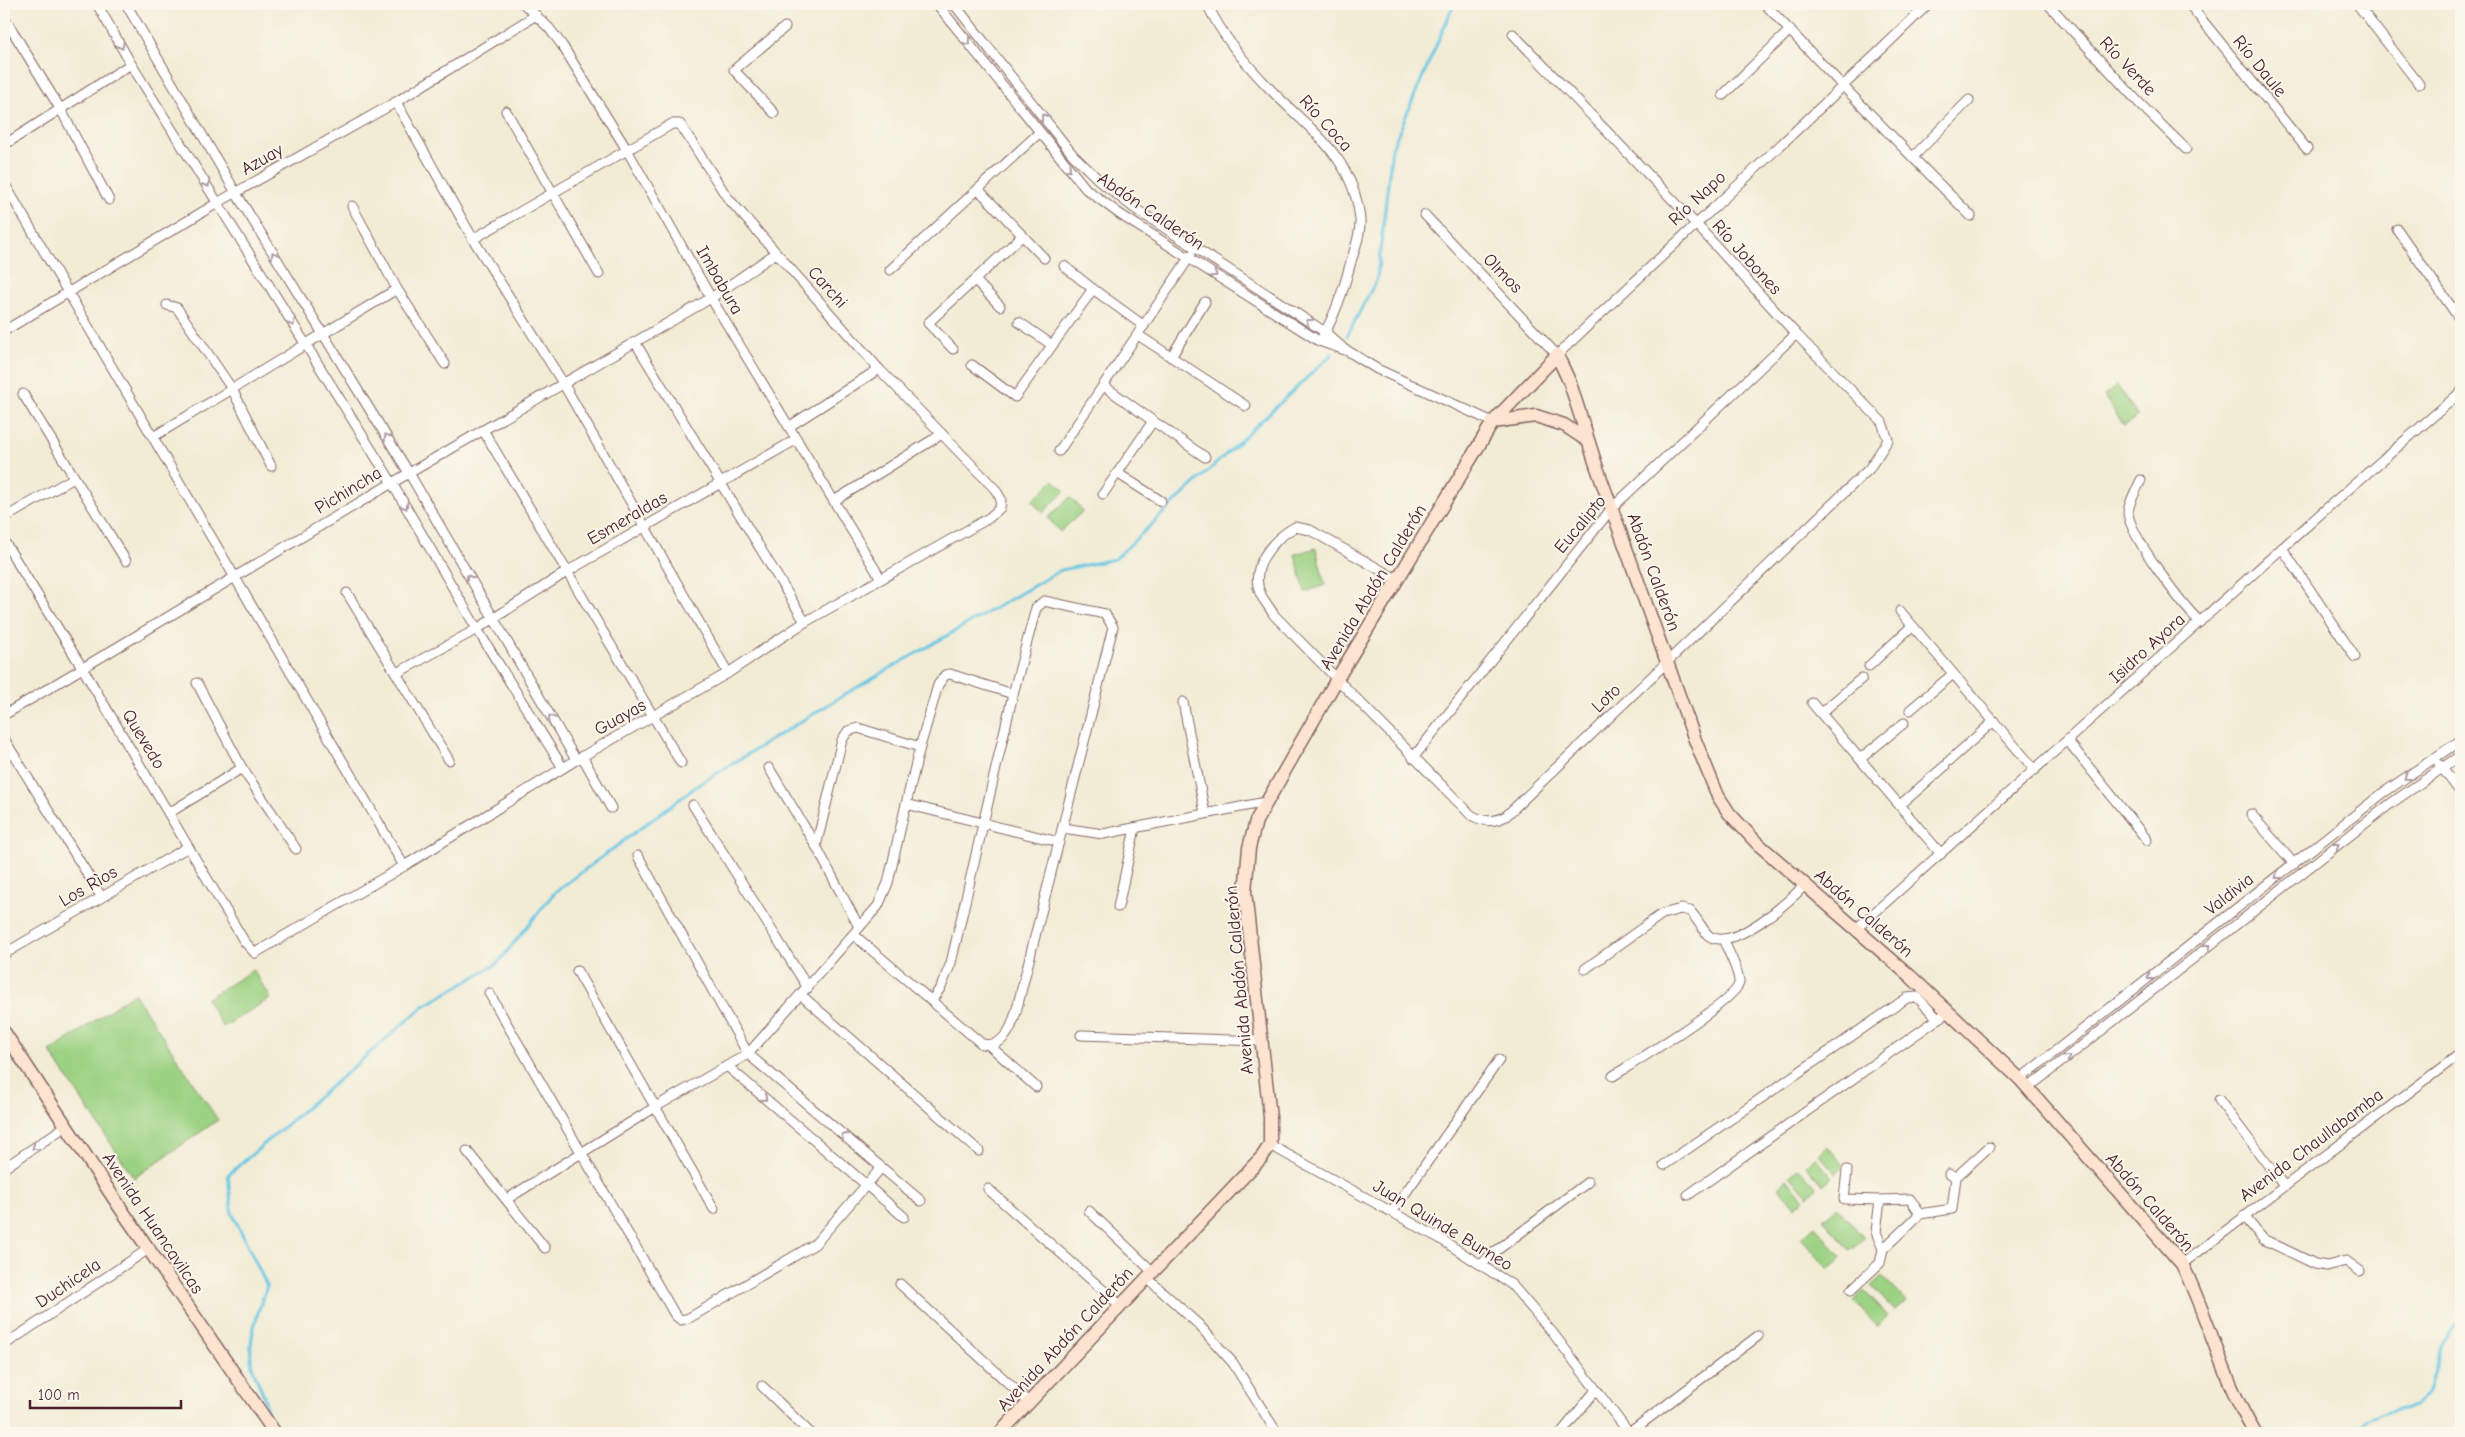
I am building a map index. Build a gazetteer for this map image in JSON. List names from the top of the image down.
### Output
{
  "streets": {
    "street": [
      "Río Verde",
      "Río Daule",
      "Río Coca",
      "Azuay",
      "Río Napo",
      "Abdón Calderón",
      "Río Jobones",
      "Olmos",
      "Imbabura",
      "Carchi",
      "Pichincha",
      "Esmeraldas",
      "Eucalipto",
      "Avenida Abdón Calderón",
      "Isidro Ayora",
      "Loto",
      "Guayas",
      "Quevedo",
      "Los Rìos",
      "Valdivia",
      "Avenida Chaullabamba",
      "Avenida Huancavilcas",
      "Juan Quinde Burneo",
      "Duchicela"
    ]
  },
  "crossings": [
    ["Río Coca", "Abdón Calderón"],
    ["Azuay", "Imbabura"],
    ["Río Napo", "Abdón Calderón"],
    ["Río Napo", "Río Jobones"],
    ["Río Napo", "Olmos"],
    ["Río Napo", "Avenida Abdón Calderón"],
    ["Abdón Calderón", "Olmos"],
    ["Abdón Calderón", "Eucalipto"],
    ["Abdón Calderón", "Avenida Abdón Calderón"],
    ["Abdón Calderón", "Isidro Ayora"],
    ["Abdón Calderón", "Loto"],
    ["Abdón Calderón", "Valdivia"],
    ["Abdón Calderón", "Avenida Chaullabamba"],
    ["Río Jobones", "Eucalipto"],
    ["Río Jobones", "Loto"],
    ["Imbabura", "Carchi"],
    ["Imbabura", "Pichincha"],
    ["Imbabura", "Esmeraldas"],
    ["Imbabura", "Guayas"],
    ["Carchi", "Pichincha"],
    ["Carchi", "Guayas"],
    ["Pichincha", "Quevedo"],
    ["Eucalipto", "Loto"],
    ["Avenida Abdón Calderón", "Loto"],
    ["Avenida Abdón Calderón", "Juan Quinde Burneo"],
    ["Guayas", "Quevedo"],
    ["Quevedo", "Los Rìos"],
    ["Avenida Huancavilcas", "Duchicela"]
  ],
  "scale_bar": "100 m"
}
